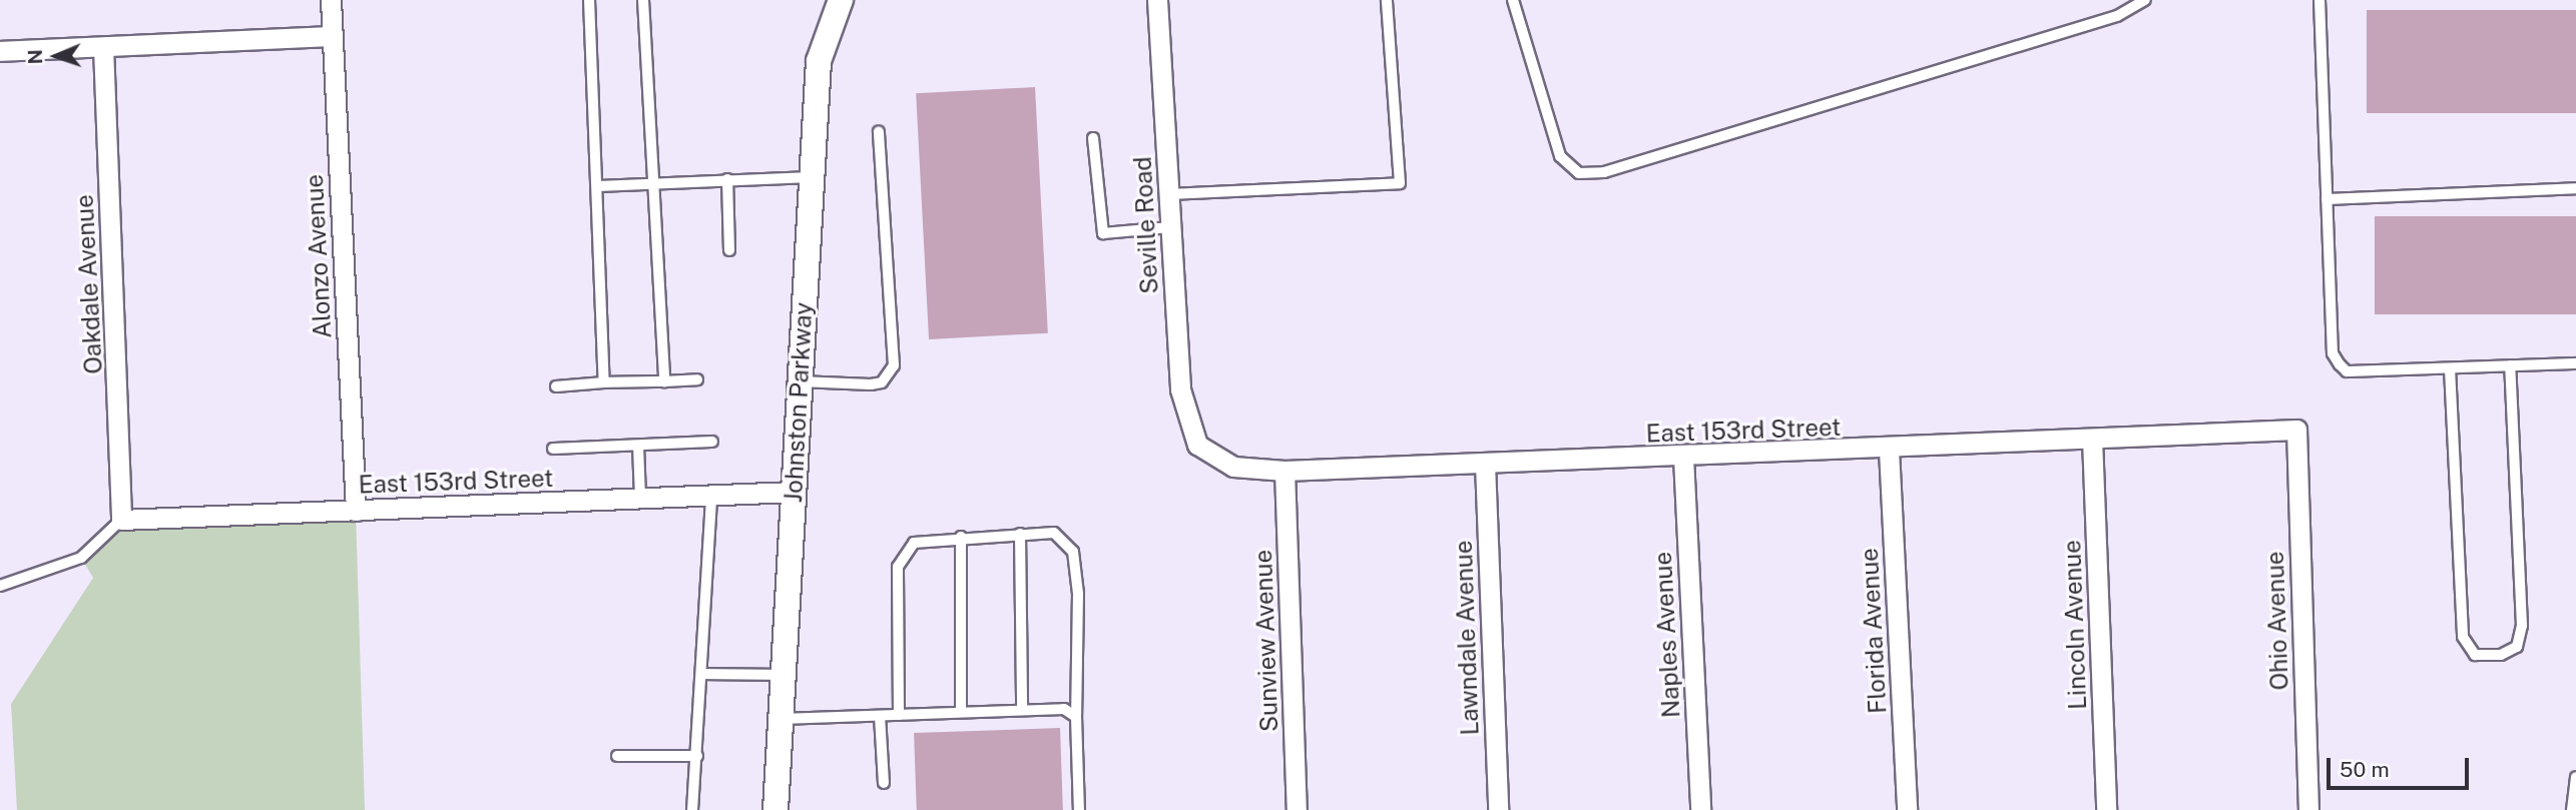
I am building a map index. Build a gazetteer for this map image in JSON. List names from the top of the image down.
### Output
{
  "streets": {
    "street": [
      "Seville Road",
      "Alonzo Avenue",
      "Oakdale Avenue",
      "Johnston Parkway",
      "East 153rd Street",
      "Ohio Avenue",
      "Lincoln Avenue",
      "Florida Avenue",
      "Naples Avenue",
      "Lawndale Avenue",
      "Sunview Avenue"
    ]
  },
  "crossings": [
    ["Seville Road", "East 153rd Street"],
    ["Alonzo Avenue", "East 153rd Street"],
    ["Oakdale Avenue", "East 153rd Street"],
    ["Johnston Parkway", "East 153rd Street"],
    ["East 153rd Street", "Ohio Avenue"],
    ["East 153rd Street", "Lincoln Avenue"],
    ["East 153rd Street", "Florida Avenue"],
    ["East 153rd Street", "Naples Avenue"],
    ["East 153rd Street", "Lawndale Avenue"],
    ["East 153rd Street", "Sunview Avenue"]
  ],
  "scale_bar": "50 m",
  "north": "left"
}
